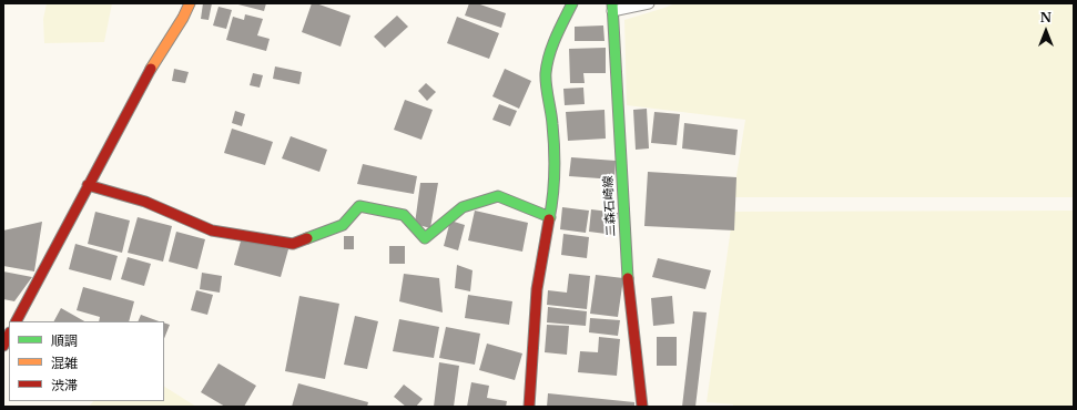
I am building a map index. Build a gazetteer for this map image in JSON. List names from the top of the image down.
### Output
{
  "streets": {
    "street": ["二森石崎線"]
  },
  "legend": ["順調", "混雑", "渋滞"],
  "north": "top"
}
